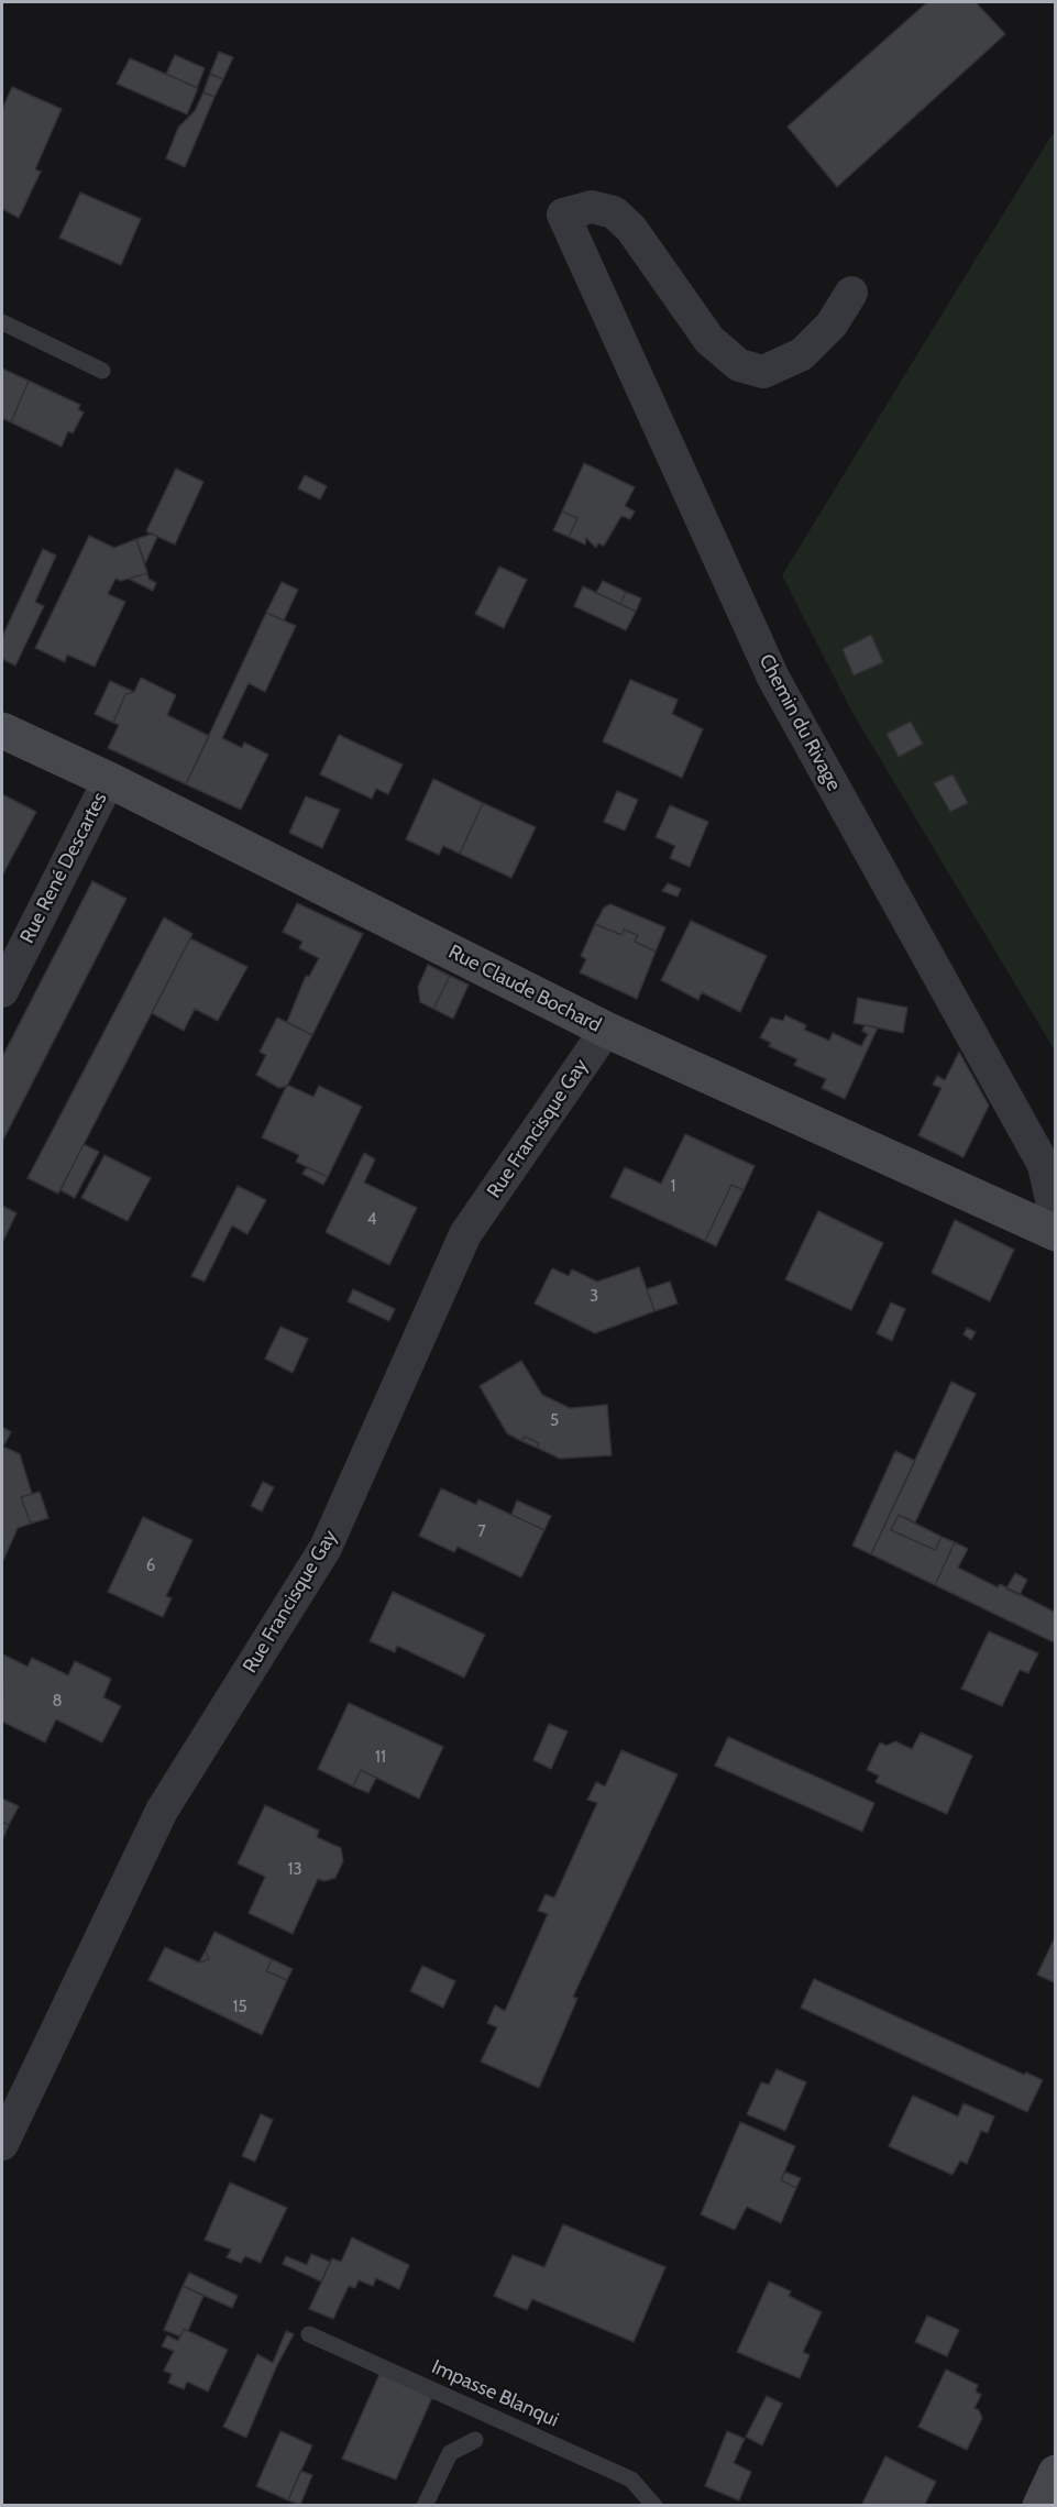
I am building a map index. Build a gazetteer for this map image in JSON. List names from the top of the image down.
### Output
{
  "streets": {
    "main road": ["Rue Claude Bochard"],
    "street": ["Chemin du Rivage", "Rue René Descartes", "Rue Francisque Gay"],
    "lane": ["Impasse Blanqui"]
  },
  "crossings": [
    ["Rue René Descartes", "Rue Claude Bochard"],
    ["Rue Claude Bochard", "Rue Francisque Gay"]
  ],
  "house_numbers": [
    "1",
    "4",
    "3",
    "5",
    "7",
    "6",
    "8",
    "11",
    "13",
    "15"
  ]
}
